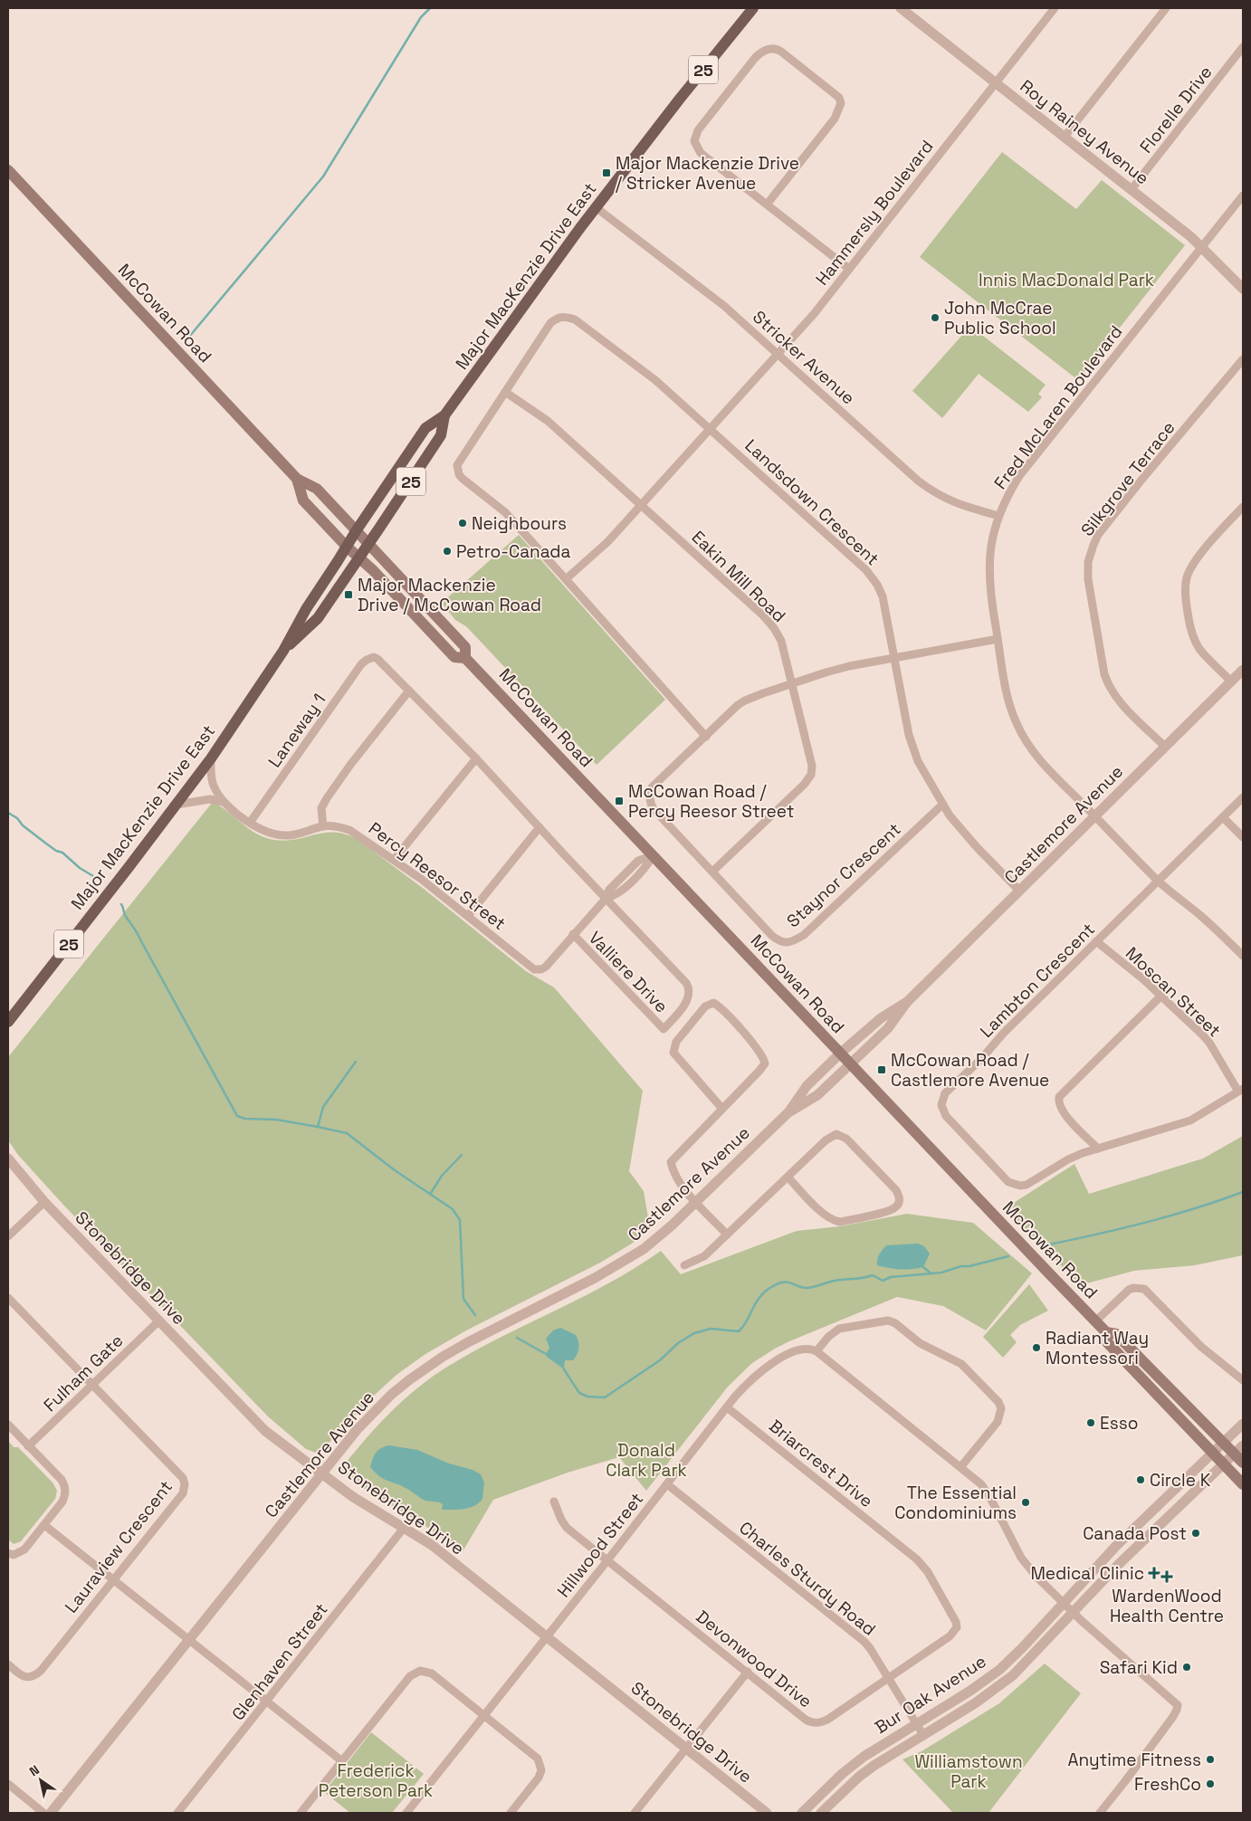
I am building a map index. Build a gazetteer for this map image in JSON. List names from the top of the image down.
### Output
{
  "streets": {
    "main road": ["25", "Major MacKenzie Drive East", "McCowan Road"],
    "street": [
      "Florelle Drive",
      "Roy Rainey Avenue",
      "Hammersly Boulevard",
      "Stricker Avenue",
      "Fred McLaren Boulevard",
      "Silkgrove Terrace",
      "Landsdown Crescent",
      "Eakin Mill Road",
      "Laneway 1",
      "Castlemore Avenue",
      "Staynor Crescent",
      "Percy Reesor Street",
      "Valliere Drive",
      "Lambton Crescent",
      "Moscan Street",
      "Stonebridge Drive",
      "Fulham Gate",
      "Briarcrest Drive",
      "Hillwood Street",
      "Lauraview Crescent",
      "Charles Sturdy Road",
      "Devonwood Drive",
      "Glenhaven Street",
      "Bur Oak Avenue"
    ]
  },
  "crossings": [
    ["Florelle Drive", "Roy Rainey Avenue"],
    ["Roy Rainey Avenue", "Hammersly Boulevard"],
    ["Roy Rainey Avenue", "Fred McLaren Boulevard"],
    ["Hammersly Boulevard", "Stricker Avenue"],
    ["Hammersly Boulevard", "Landsdown Crescent"],
    ["Major MacKenzie Drive East", "McCowan Road"],
    ["Major MacKenzie Drive East", "Stricker Avenue"],
    ["Major MacKenzie Drive East", "Percy Reesor Street"],
    ["McCowan Road", "Castlemore Avenue"],
    ["McCowan Road", "Percy Reesor Street"],
    ["McCowan Road", "Bur Oak Avenue"],
    ["Stricker Avenue", "Fred McLaren Boulevard"],
    ["Fred McLaren Boulevard", "Castlemore Avenue"],
    ["Fred McLaren Boulevard", "Staynor Crescent"],
    ["Fred McLaren Boulevard", "Lambton Crescent"],
    ["Silkgrove Terrace", "Castlemore Avenue"],
    ["Landsdown Crescent", "Eakin Mill Road"],
    ["Landsdown Crescent", "Castlemore Avenue"],
    ["Landsdown Crescent", "Staynor Crescent"],
    ["Eakin Mill Road", "Staynor Crescent"],
    ["Laneway 1", "Percy Reesor Street"],
    ["Castlemore Avenue", "Stonebridge Drive"],
    ["Percy Reesor Street", "Valliere Drive"],
    ["Lambton Crescent", "Moscan Street"],
    ["Stonebridge Drive", "Fulham Gate"],
    ["Stonebridge Drive", "Hillwood Street"],
    ["Stonebridge Drive", "Glenhaven Street"],
    ["Fulham Gate", "Lauraview Crescent"],
    ["Briarcrest Drive", "Hillwood Street"],
    ["Briarcrest Drive", "Charles Sturdy Road"],
    ["Briarcrest Drive", "Devonwood Drive"],
    ["Hillwood Street", "Charles Sturdy Road"],
    ["Hillwood Street", "Devonwood Drive"],
    ["Charles Sturdy Road", "Devonwood Drive"],
    ["Charles Sturdy Road", "Bur Oak Avenue"]
  ],
  "parks": [
    "Innis MacDonald Park",
    "Donald Clark Park",
    "Williamstown Park",
    "Frederick Peterson Park"
  ],
  "places": {
    "transit": [
      "Major Mackenzie Drive / Stricker Avenue",
      "Major Mackenzie Drive / McCowan Road",
      "McCowan Road / Percy Reesor Street",
      "McCowan Road / Castlemore Avenue"
    ],
    "other": [
      "John McCrae Public School",
      "Neighbours",
      "Petro-Canada",
      "Radiant Way Montessori",
      "Esso",
      "Circle K",
      "The Essential Condominiums",
      "Canada Post",
      "Safari Kid",
      "Anytime Fitness",
      "FreshCo"
    ],
    "health": ["Medical Clinic", "WardenWood Health Centre"]
  },
  "north": "top left"
}
